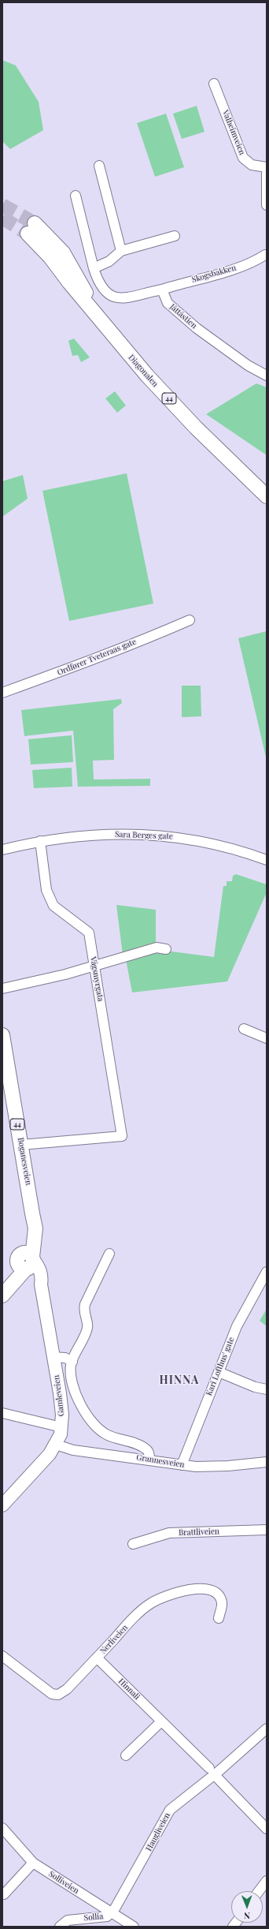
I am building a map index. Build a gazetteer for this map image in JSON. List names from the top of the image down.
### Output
{
  "streets": {
    "main road": ["Diagonalen", "44", "Boganesveien"],
    "street": [
      "Valheimveien",
      "Skogsbakken",
      "Jåttåstien",
      "Ordfører Tveteraas gate",
      "Sara Berges gate",
      "Vågsmyrgata",
      "Kari Lofthus' gate",
      "Gamleveien",
      "Grannesveien",
      "Brattliveien",
      "Nerliveien",
      "Hinnali",
      "Haugliveien",
      "Solliveien",
      "Sollia"
    ]
  },
  "crossings": [
    ["Skogsbakken", "Jåttåstien"],
    ["44", "Boganesveien"],
    ["44", "Gamleveien"],
    ["Sara Berges gate", "Vågsmyrgata"],
    ["Vågsmyrgata", "Boganesveien"],
    ["Boganesveien", "Gamleveien"],
    ["Kari Lofthus' gate", "Grannesveien"],
    ["Gamleveien", "Grannesveien"],
    ["Nerliveien", "Hinnali"],
    ["Hinnali", "Haugliveien"],
    ["Haugliveien", "Solliveien"],
    ["Haugliveien", "Sollia"],
    ["Solliveien", "Sollia"]
  ],
  "districts": ["HINNA"],
  "north": "bottom"
}
